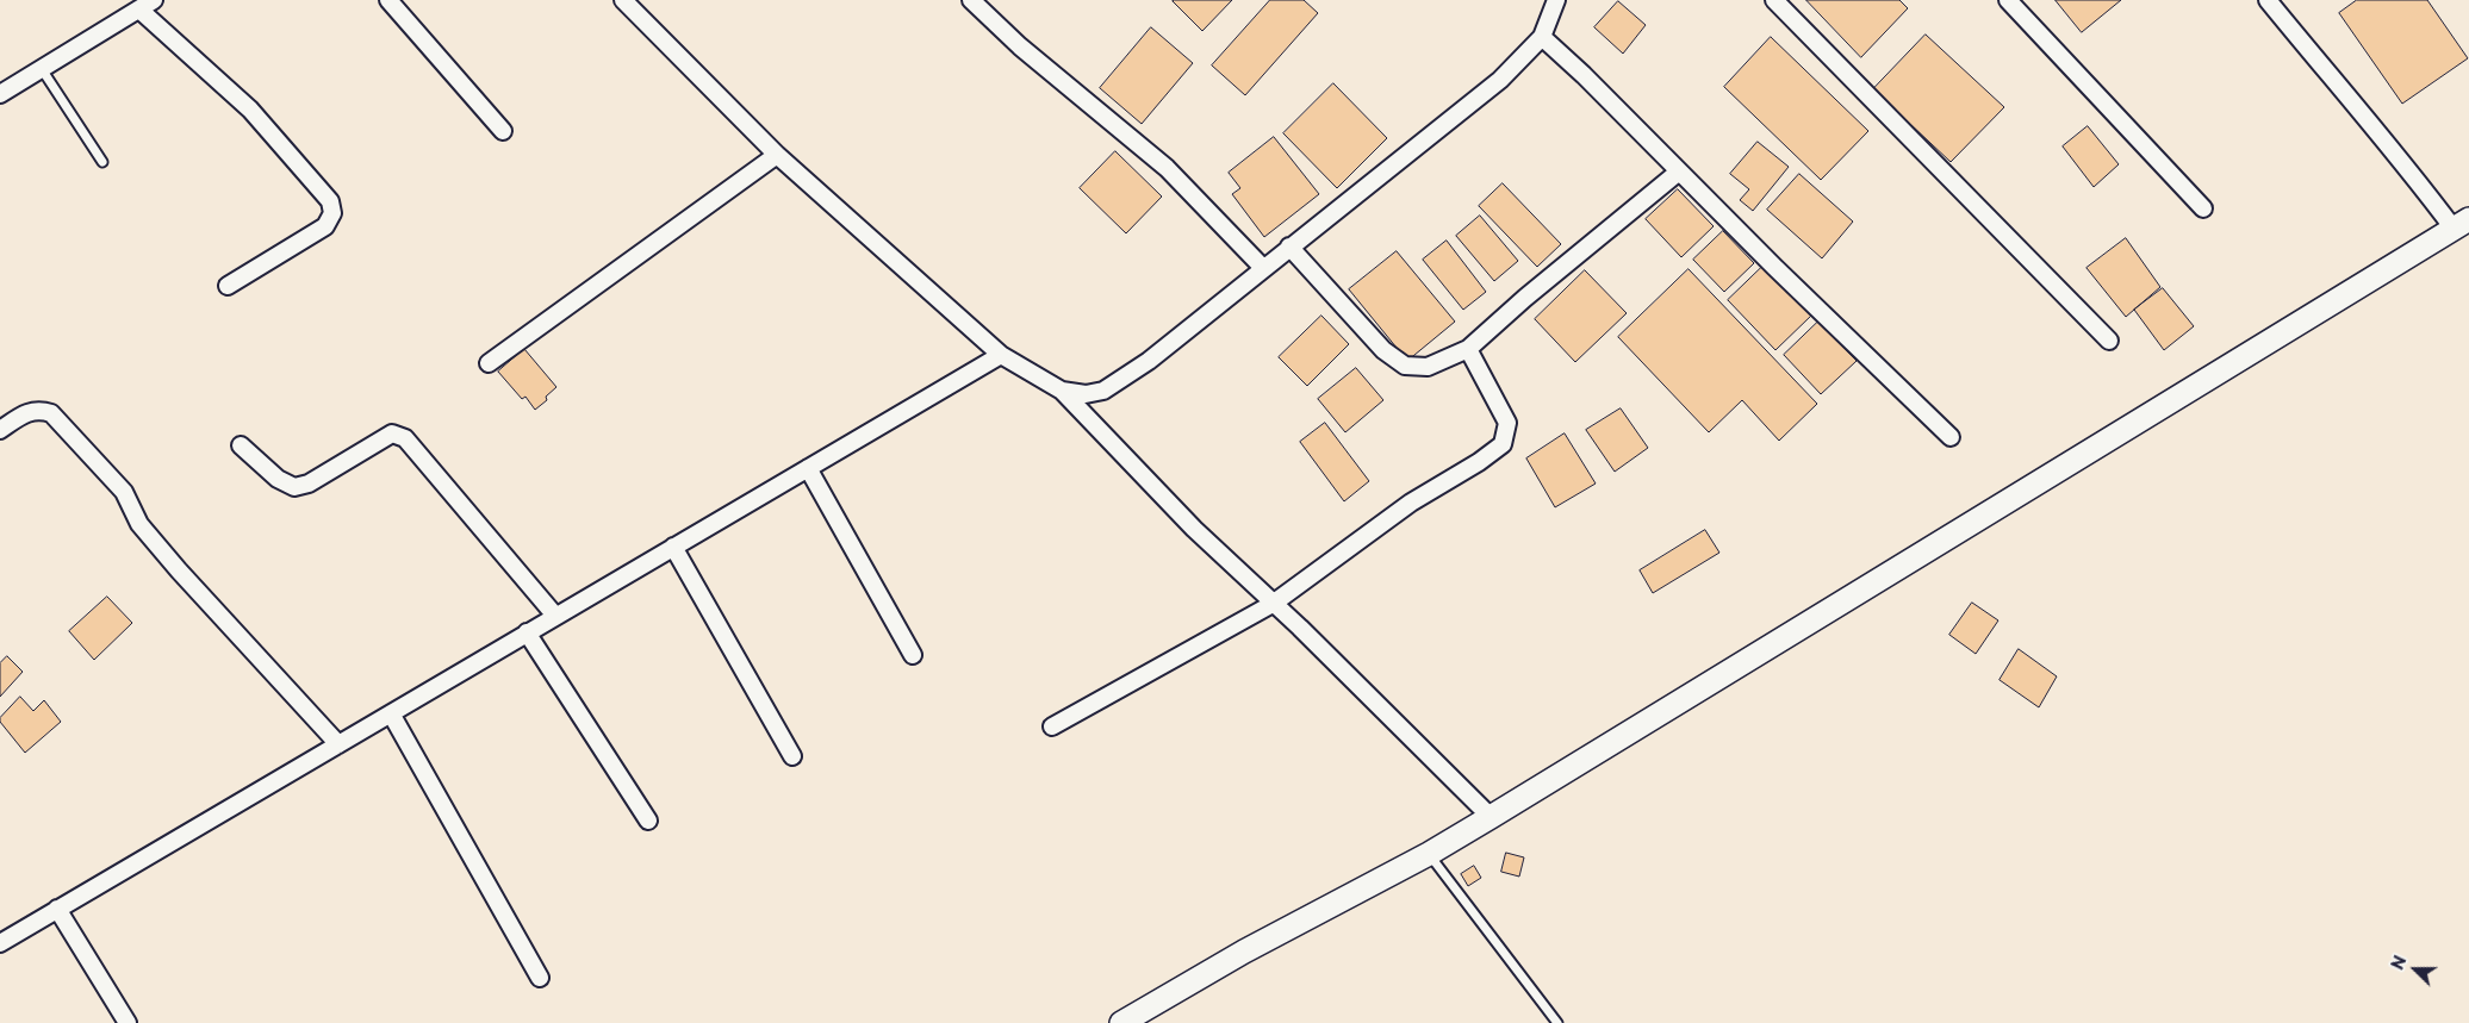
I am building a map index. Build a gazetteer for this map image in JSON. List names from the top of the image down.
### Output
{
  "north": "left"
}
